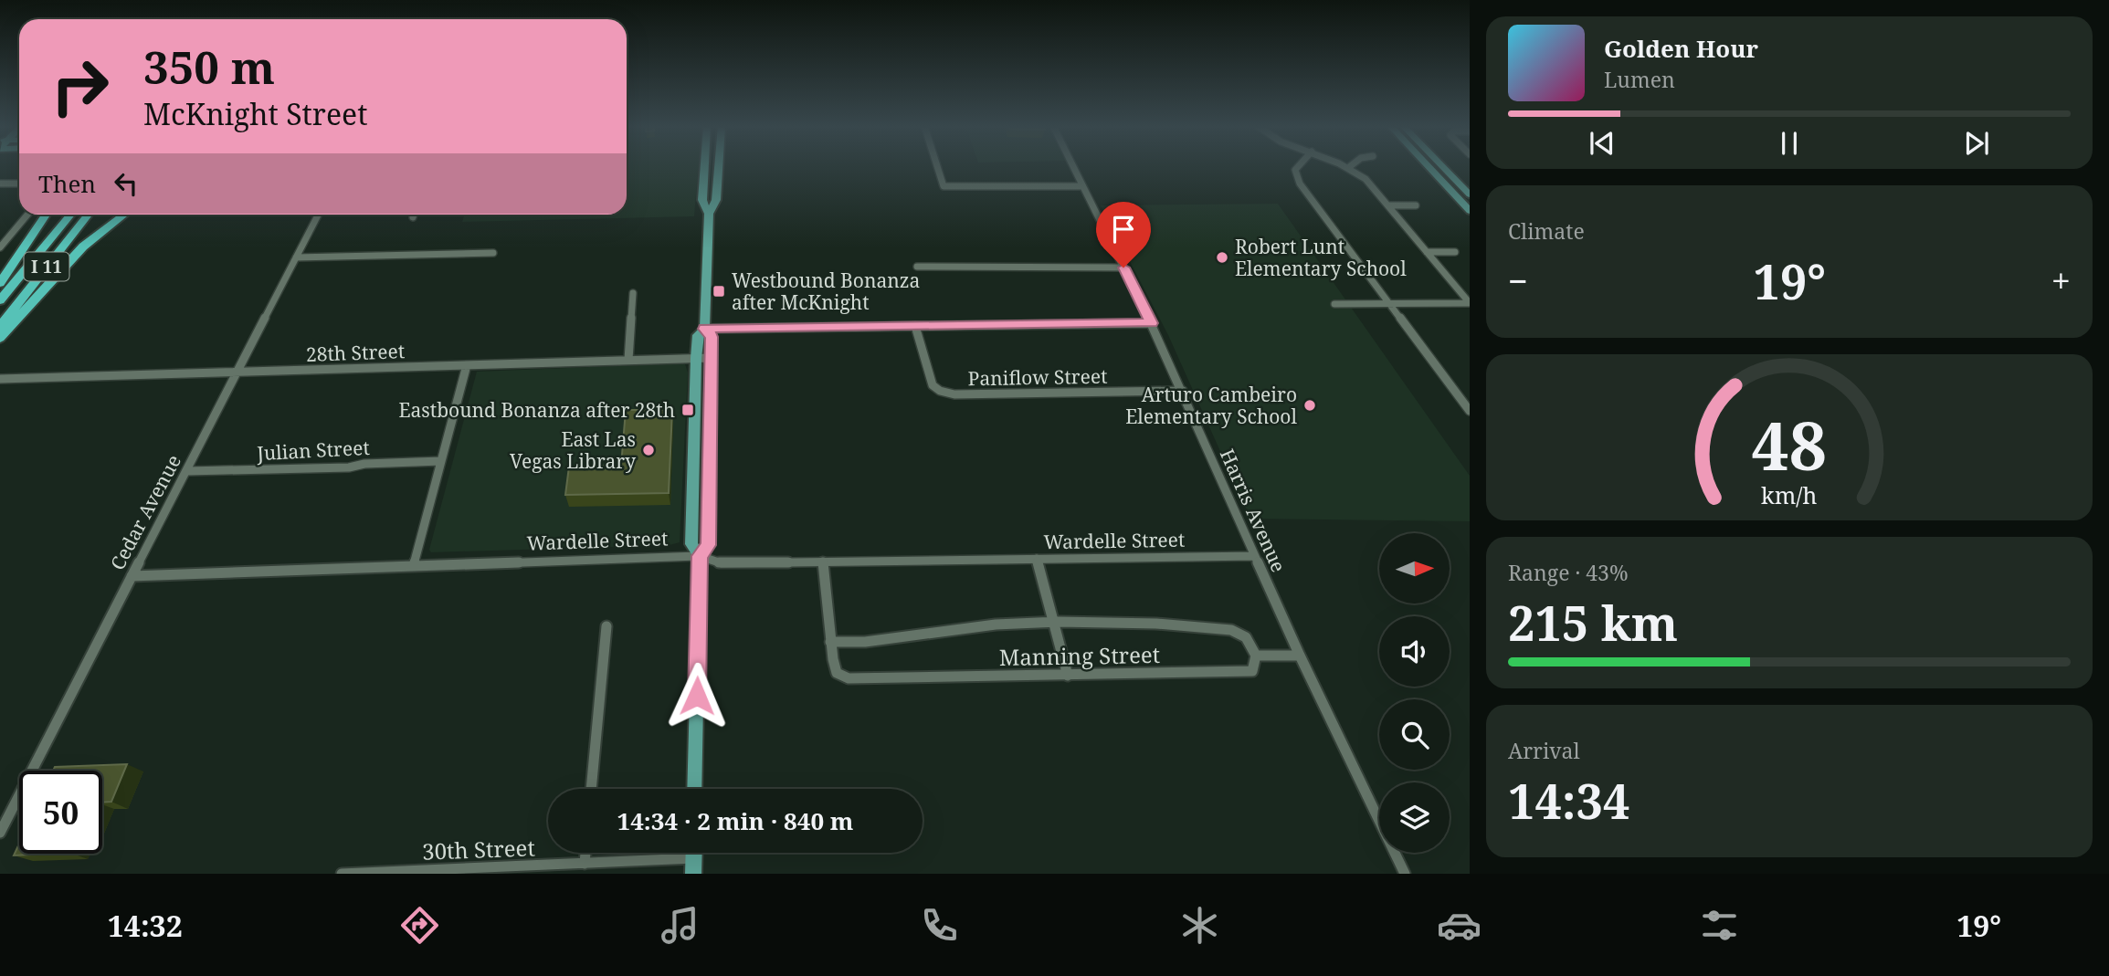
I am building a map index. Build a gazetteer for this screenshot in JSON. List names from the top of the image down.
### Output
{
  "streets": {
    "highway": ["I 11"],
    "street": [
      "28th Street",
      "Paniflow Street",
      "Julian Street",
      "Harris Avenue",
      "Cedar Avenue",
      "Wardelle Street",
      "Manning Street",
      "30th Street"
    ]
  },
  "crossings": [
    ["28th Street", "Cedar Avenue"],
    ["Paniflow Street", "Harris Avenue"],
    ["Julian Street", "Cedar Avenue"],
    ["Harris Avenue", "Wardelle Street"],
    ["Cedar Avenue", "Wardelle Street"]
  ],
  "places": {
    "other": ["Robert Lunt Elementary School", "Arturo Cambeiro Elementary School", "East Las Vegas Library"],
    "transit": ["Westbound Bonanza after McKnight", "Eastbound Bonanza after 28th"]
  },
  "north": "right",
  "page": {
    "turn": ["350 m", "McKnight Street"],
    "song": ["Golden Hour", "Lumen"],
    "then": "Then",
    "tile": [
      "Climate",
      ["Range · 43%", "215 km"],
      ["Arrival", "14:34"]
    ],
    "heat": ["−", "19°", "+"],
    "limit": "50",
    "trip": "14:34 · 2 min · 840 m",
    "tabs": ["14:32", "19°"],
    "gauge": ["48", "km/h"]
  }
}
